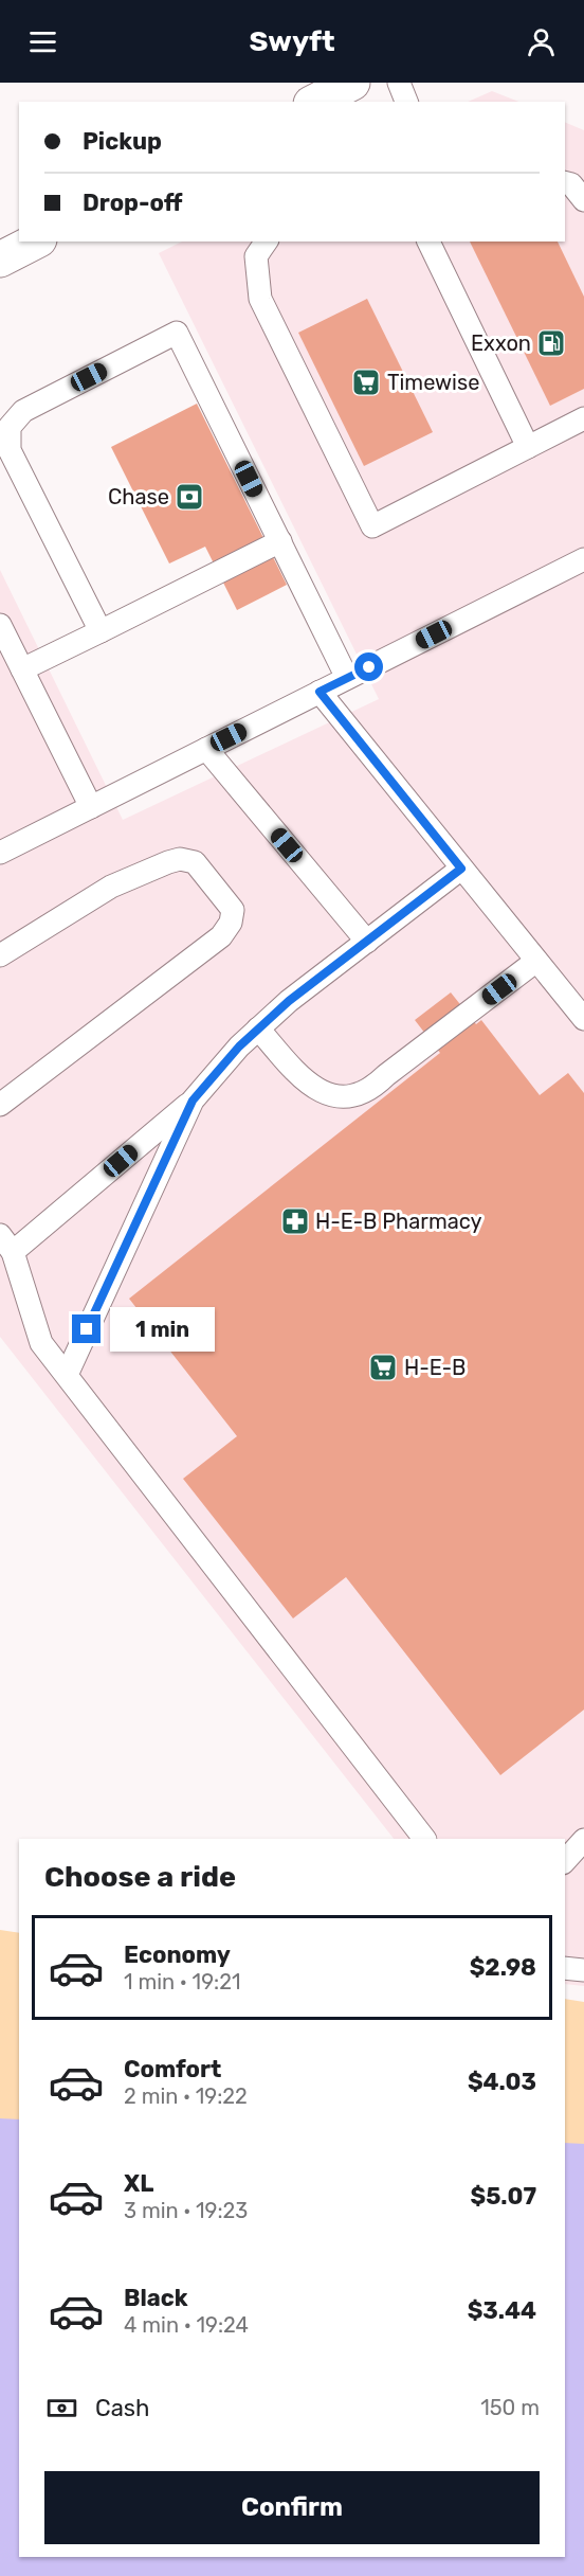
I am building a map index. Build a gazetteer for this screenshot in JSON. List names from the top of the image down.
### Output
{
  "places": {
    "fuel station": ["Exxon"],
    "supermarket": ["Timewise", "H-E-B"],
    "bank": ["Chase"],
    "pharmacy": ["H-E-B Pharmacy"]
  },
  "page": {
    "header": "Swyft",
    "banner": ["Pickup", "Drop-off"],
    "bubble": "1 min",
    "heading": "Choose a ride",
    "list": [
      {
        "name": "Economy",
        "note": "1 min · 19:21",
        "value": "$2.98"
      },
      {
        "name": "Comfort",
        "note": "2 min · 19:22",
        "value": "$4.03"
      },
      {
        "name": "XL",
        "note": "3 min · 19:23",
        "value": "$5.07"
      },
      {
        "name": "Black",
        "note": "4 min · 19:24",
        "value": "$3.44"
      }
    ],
    "pay": ["Cash", "150 m"],
    "buttons": "Confirm"
  }
}
